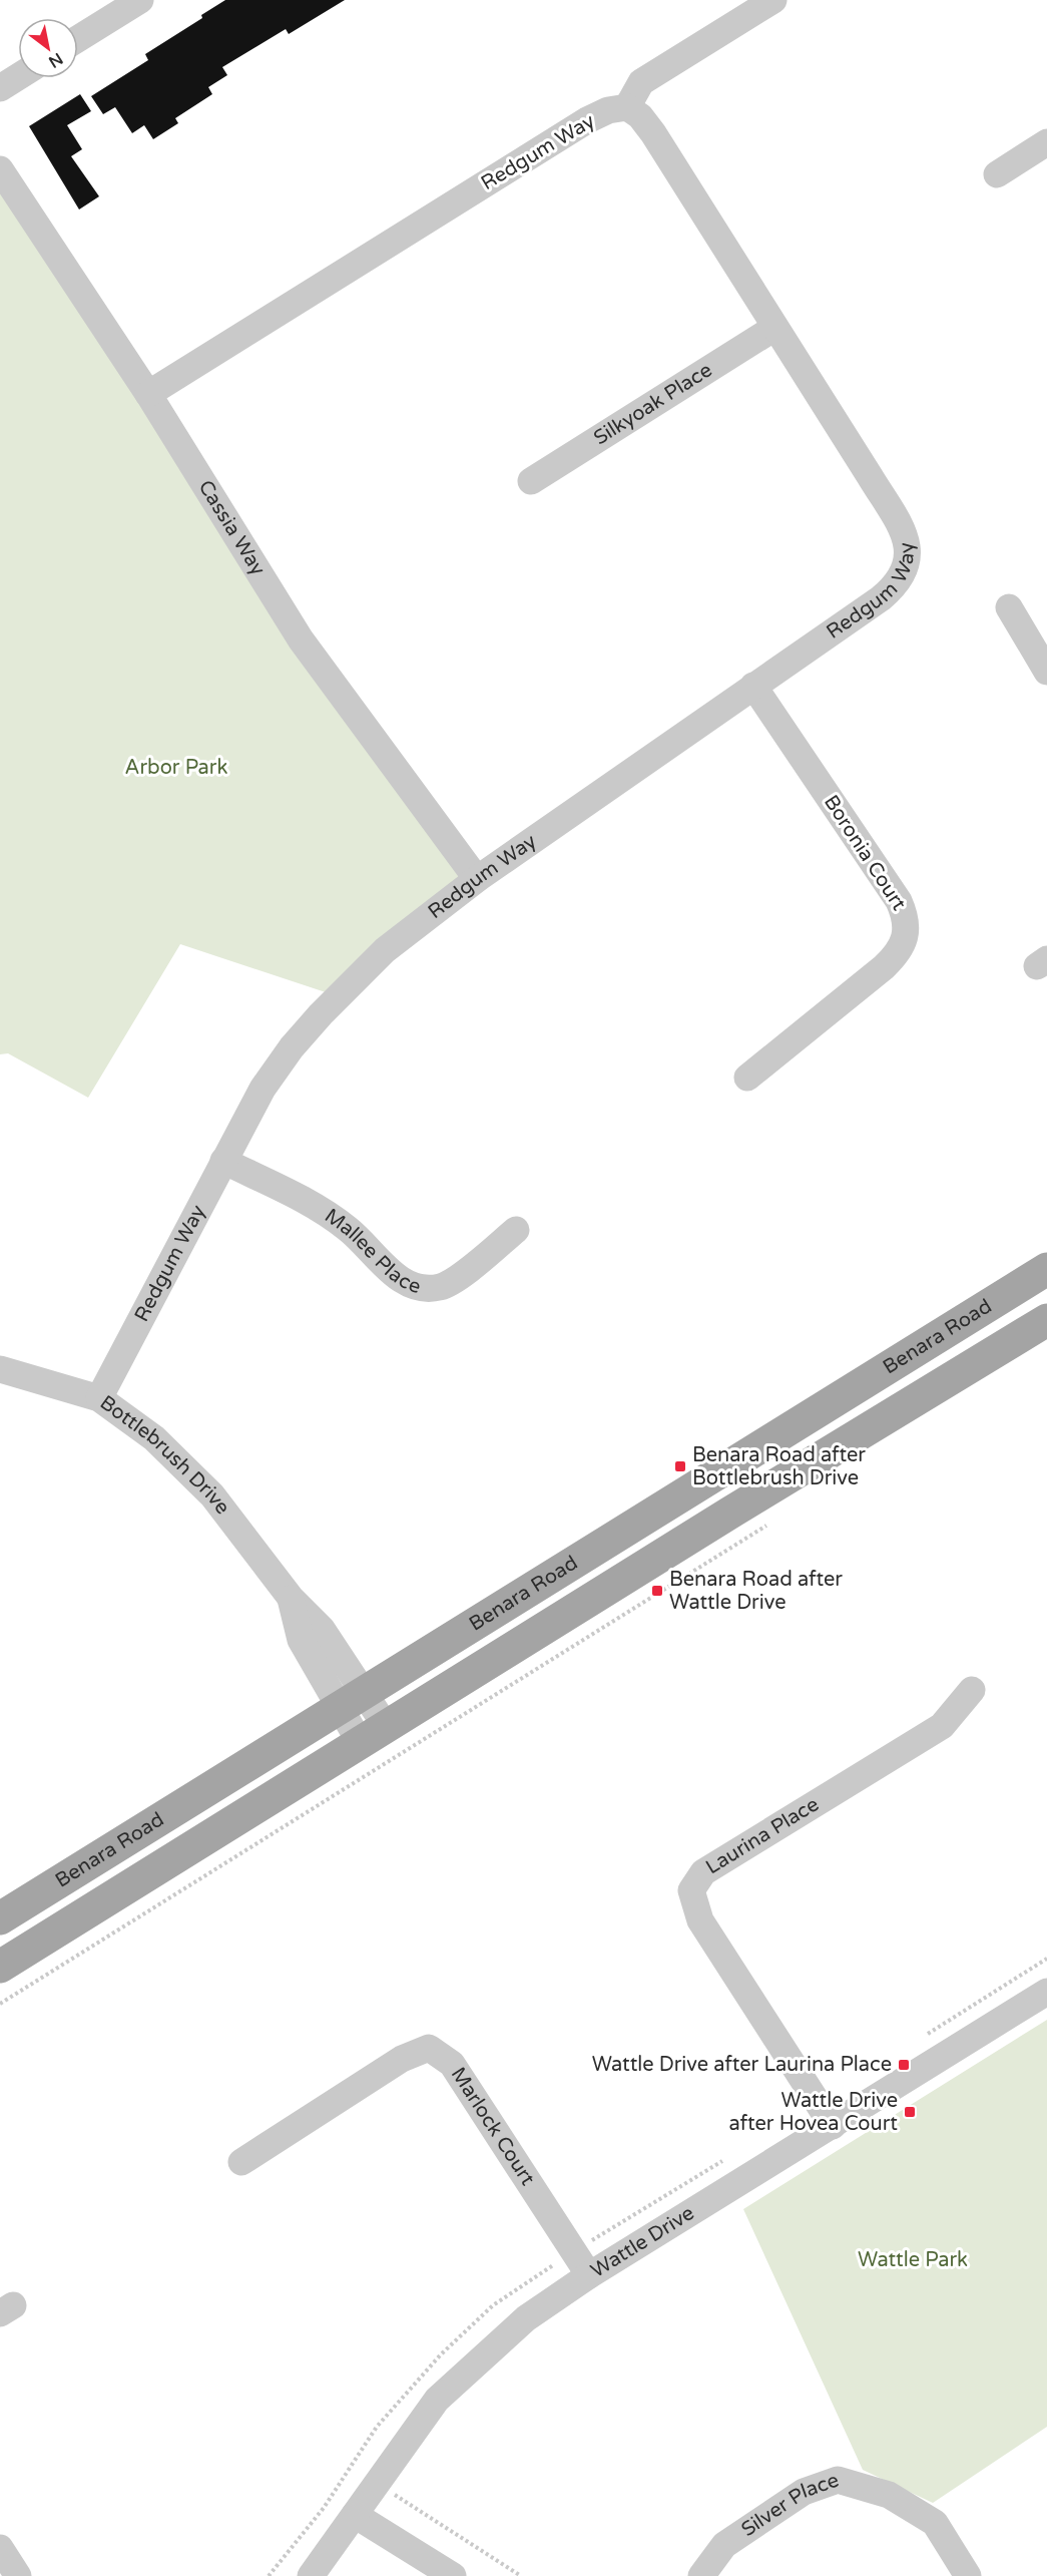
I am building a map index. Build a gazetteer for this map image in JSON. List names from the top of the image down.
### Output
{
  "streets": {
    "main road": ["Benara Road"],
    "street": [
      "Redgum Way",
      "Silkyoak Place",
      "Cassia Way",
      "Boronia Court",
      "Mallee Place",
      "Bottlebrush Drive",
      "Laurina Place",
      "Marlock Court",
      "Wattle Drive",
      "Silver Place"
    ]
  },
  "crossings": [
    ["Redgum Way", "Silkyoak Place"],
    ["Redgum Way", "Cassia Way"],
    ["Redgum Way", "Boronia Court"],
    ["Redgum Way", "Mallee Place"],
    ["Redgum Way", "Bottlebrush Drive"],
    ["Benara Road", "Bottlebrush Drive"],
    ["Laurina Place", "Wattle Drive"],
    ["Marlock Court", "Wattle Drive"]
  ],
  "parks": ["Arbor Park", "Wattle Park"],
  "places": {
    "transit": [
      "Benara Road after Bottlebrush Drive",
      "Benara Road after Wattle Drive",
      "Wattle Drive after Laurina Place",
      "Wattle Drive after Hovea Court"
    ]
  },
  "north": "bottom right"
}
